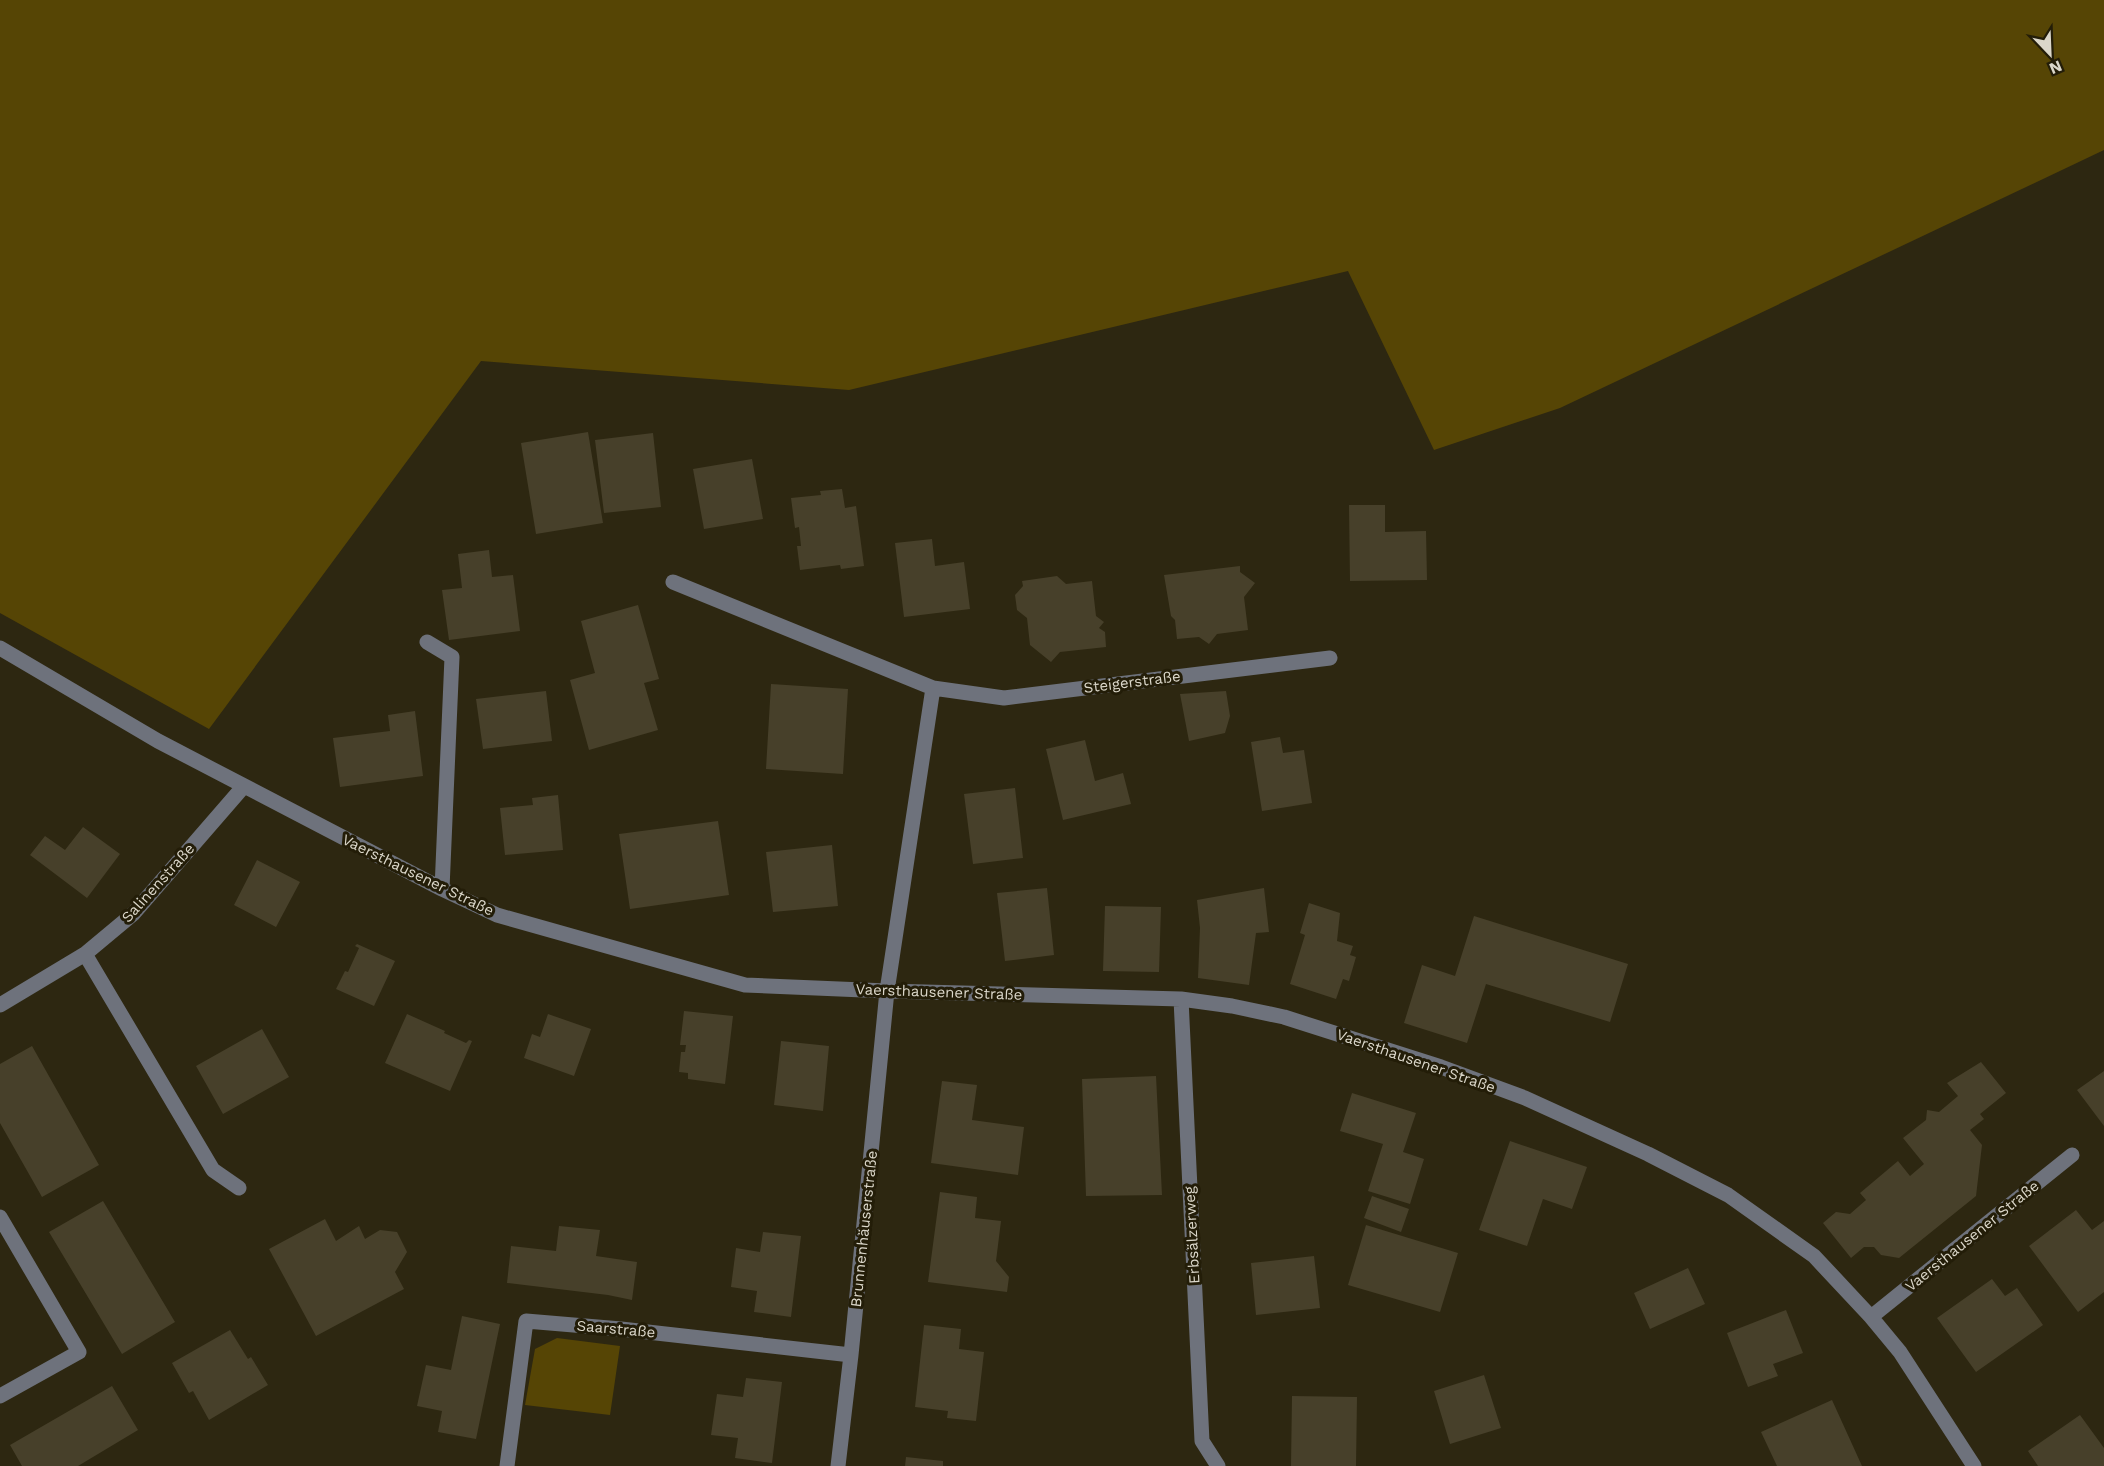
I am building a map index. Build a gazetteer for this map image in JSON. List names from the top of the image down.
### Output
{
  "streets": {
    "street": [
      "Steigerstraße",
      "Vaersthausener Straße",
      "Salinenstraße",
      "Brunnenhäuserstraße",
      "Erbsälzerweg",
      "Saarstraße"
    ]
  },
  "crossings": [
    ["Vaersthausener Straße", "Salinenstraße"],
    ["Vaersthausener Straße", "Brunnenhäuserstraße"],
    ["Vaersthausener Straße", "Erbsälzerweg"],
    ["Brunnenhäuserstraße", "Saarstraße"]
  ],
  "north": "bottom right"
}
